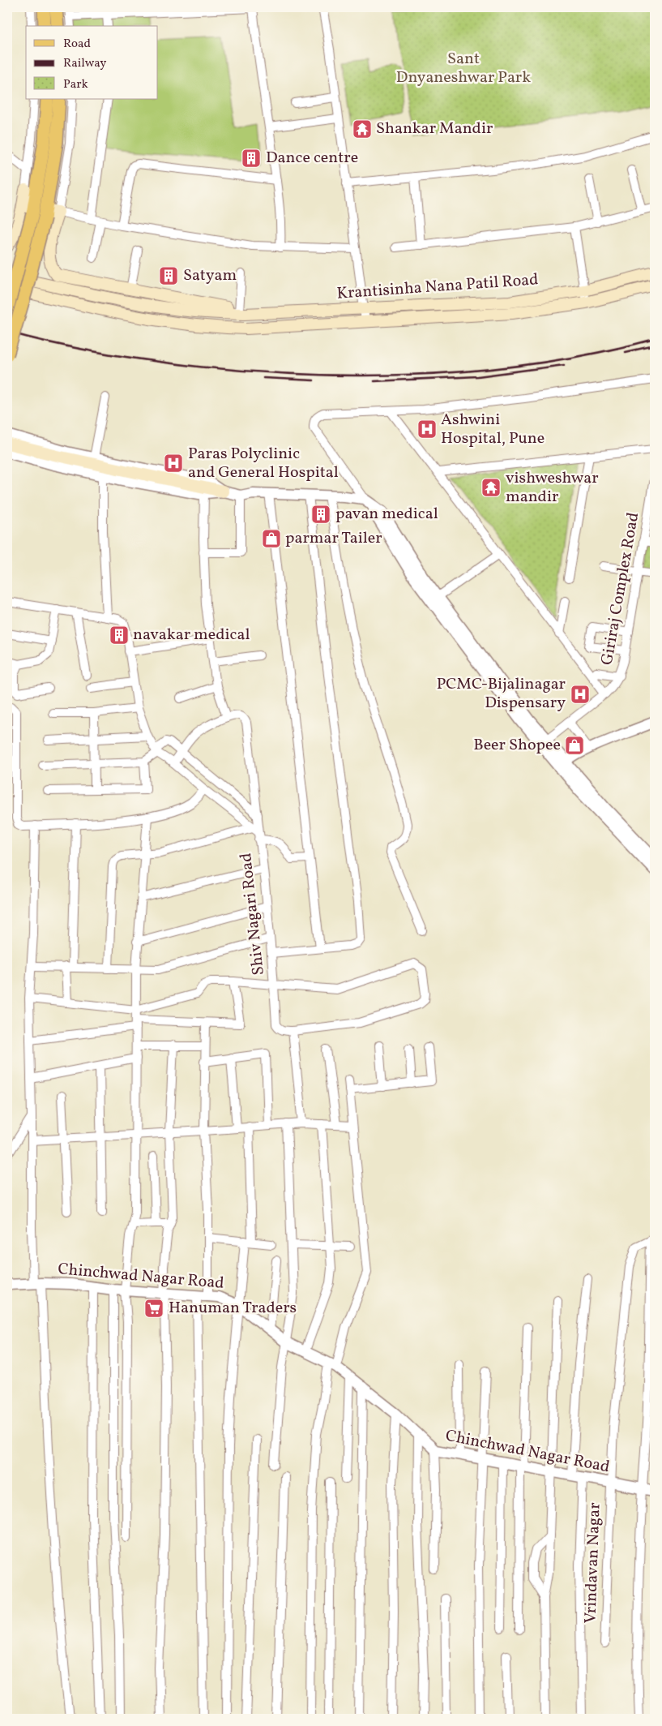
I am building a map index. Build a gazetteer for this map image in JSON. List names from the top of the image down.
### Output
{
  "streets": {
    "main road": ["Krantisinha Nana Patil Road"],
    "street": [
      "Giriraj Complex Road",
      "Shiv Nagari Road",
      "Chinchwad Nagar Road",
      "Vrindavan Nagar"
    ]
  },
  "crossings": [
    ["Chinchwad Nagar Road", "Vrindavan Nagar"]
  ],
  "parks": ["Sant Dnyaneshwar Park"],
  "places": {
    "temple": ["Shankar Mandir", "vishweshwar mandir"],
    "building": [
      "Dance centre",
      "Satyam",
      "pavan medical",
      "navakar medical"
    ],
    "hospital": ["Ashwini Hospital, Pune", "Paras Polyclinic and General Hospital", "PCMC-Bijalinagar Dispensary"],
    "shop": ["parmar Tailer", "Beer Shopee"],
    "supermarket": ["Hanuman Traders"]
  },
  "legend": ["Road", "Railway", "Park"]
}
